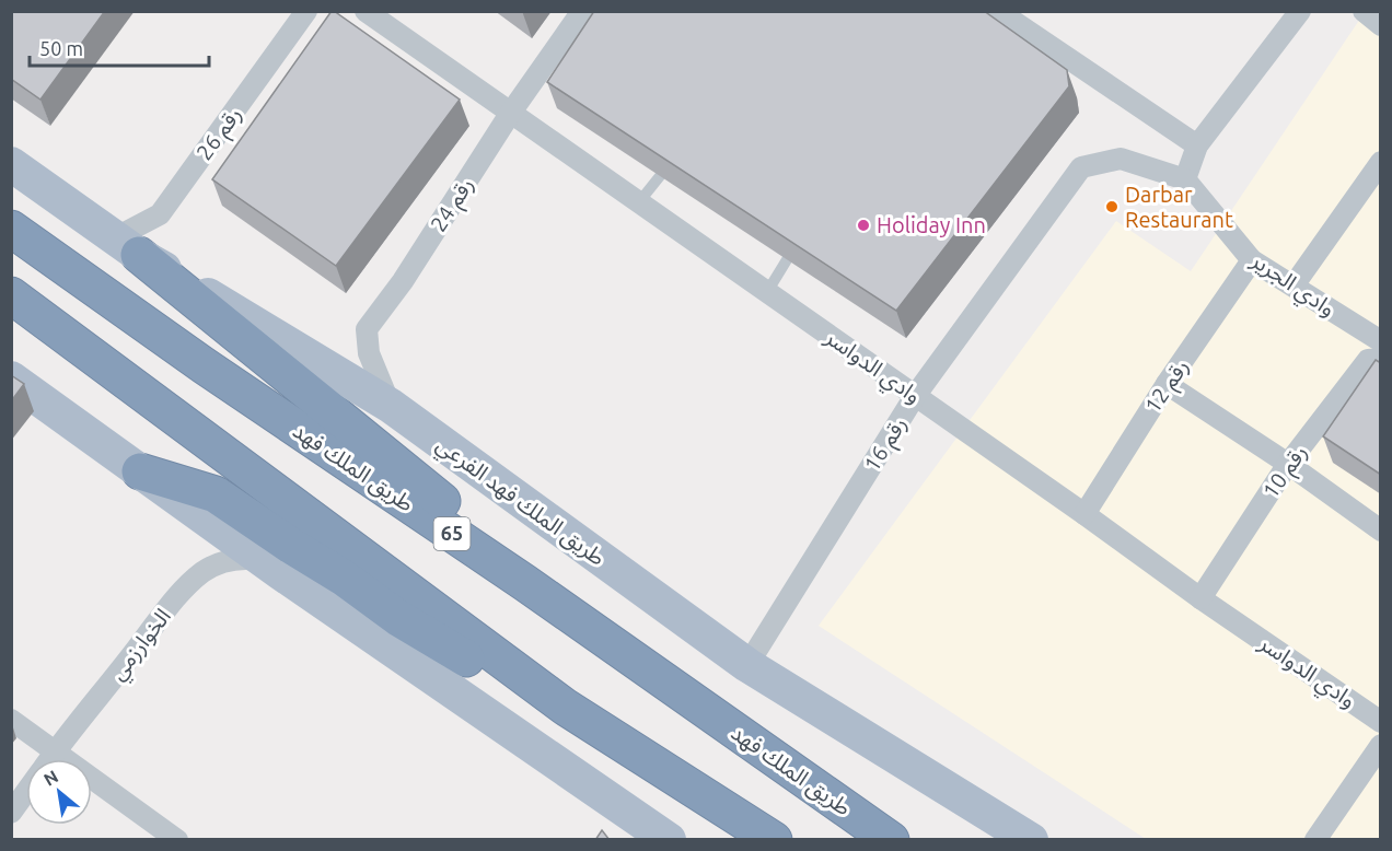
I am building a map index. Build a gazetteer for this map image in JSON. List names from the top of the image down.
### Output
{
  "streets": {
    "highway": ["طريق الملك فهد", "65"],
    "main road": ["طريق الملك فهد الفرعي"],
    "street": [
      "رقم 26",
      "رقم 24",
      "وادي الجرير",
      "وادي الدواسر",
      "رقم 12",
      "رقم 16",
      "رقم 10",
      "الخوارزمي"
    ]
  },
  "crossings": [
    ["رقم 26", "طريق الملك فهد الفرعي"],
    ["رقم 24", "وادي الدواسر"],
    ["رقم 24", "طريق الملك فهد الفرعي"],
    ["وادي الجرير", "رقم 12"],
    ["وادي الجرير", "رقم 16"],
    ["وادي الدواسر", "رقم 12"],
    ["وادي الدواسر", "رقم 16"],
    ["وادي الدواسر", "رقم 10"],
    ["رقم 16", "طريق الملك فهد الفرعي"]
  ],
  "places": ["Darbar Restaurant", "Holiday Inn"],
  "scale_bar": "50 m",
  "north": "top left"
}
